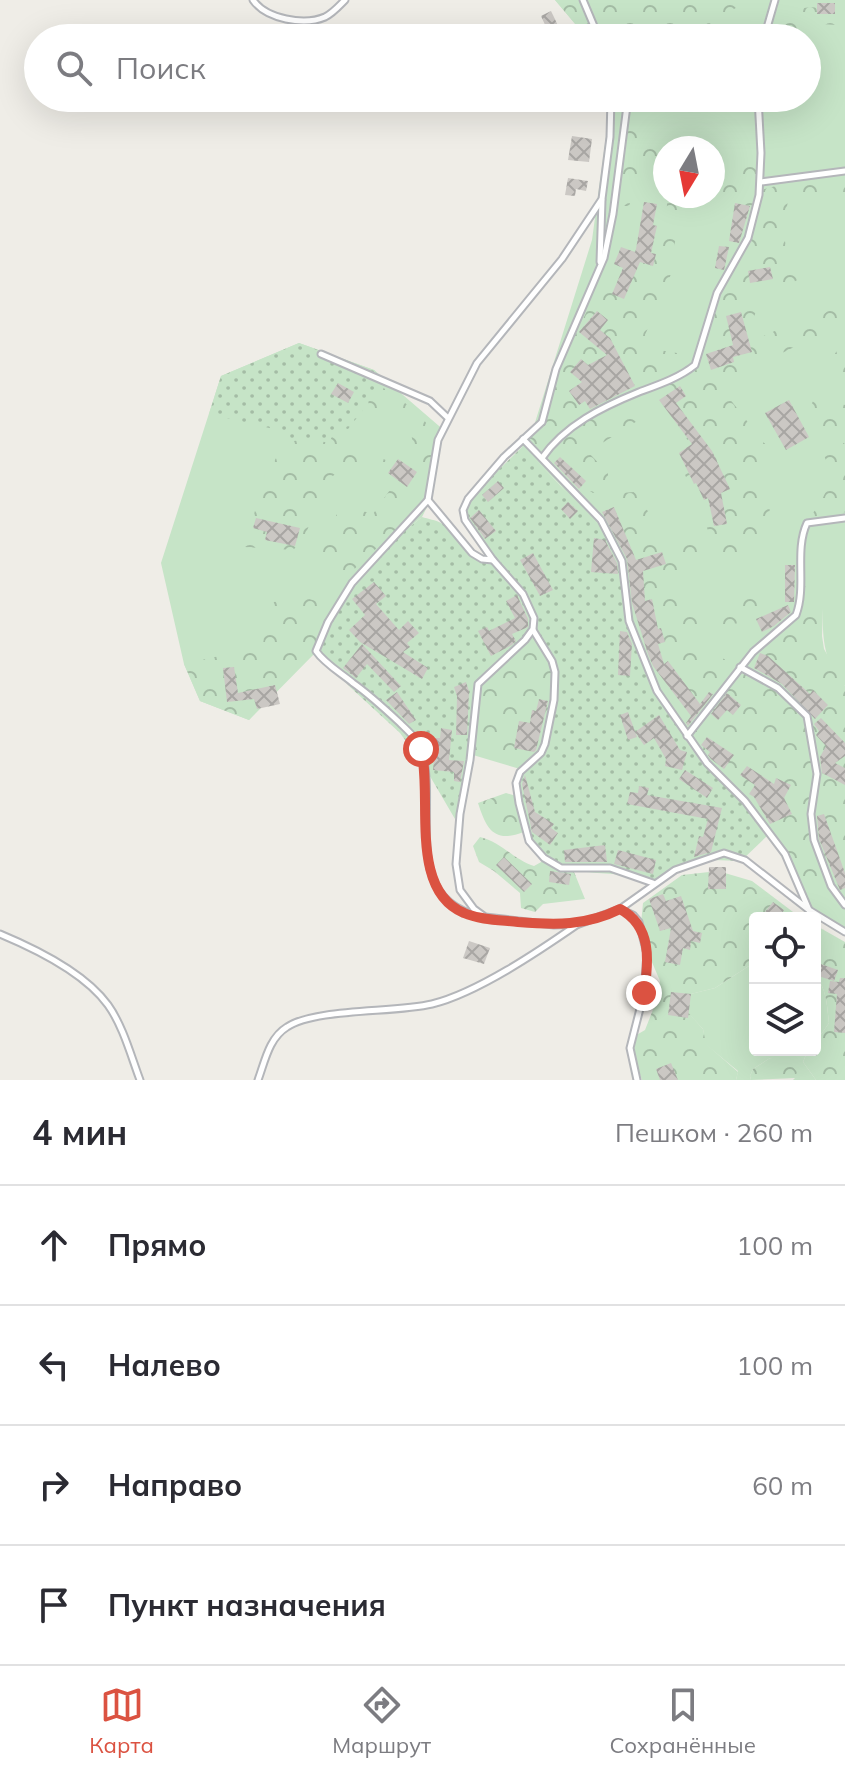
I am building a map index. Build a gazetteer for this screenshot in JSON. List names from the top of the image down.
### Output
{
  "north": "bottom",
  "page": {
    "search": "Поиск",
    "heading": ["4 мин", "Пешком · 260 m"],
    "list": [
      ["Прямо", "100 m"],
      ["Налево", "100 m"],
      ["Направо", "60 m"],
      "Пункт назначения"
    ],
    "nav": ["Карта", "Маршрут", "Сохранённые"]
  }
}
